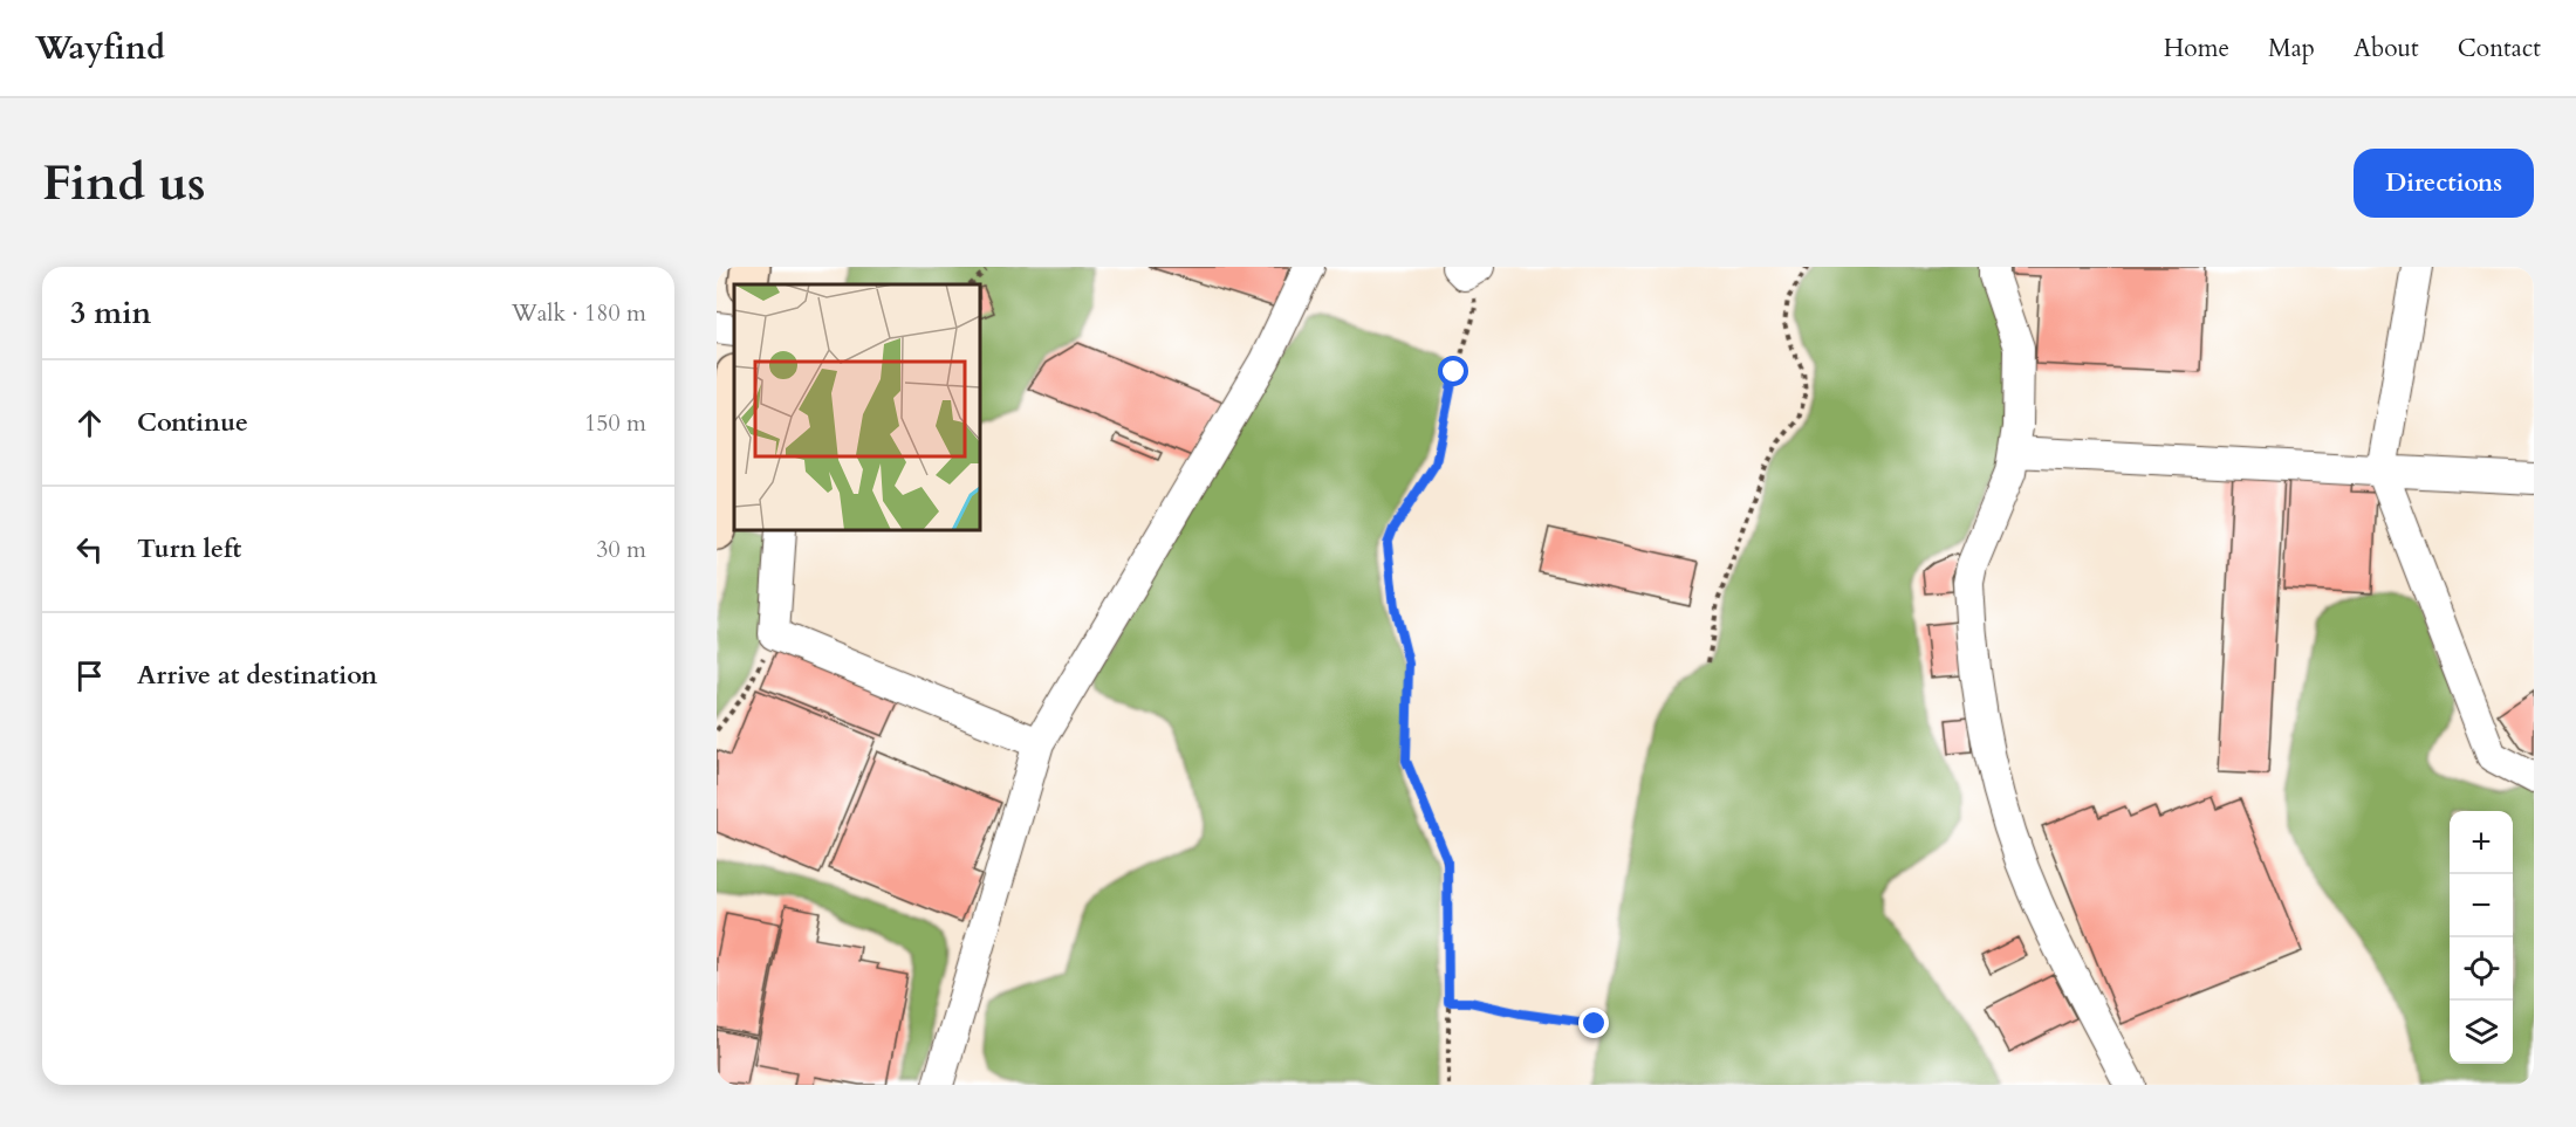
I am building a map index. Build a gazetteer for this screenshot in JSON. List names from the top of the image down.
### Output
{
  "page": {
    "header": "Wayfind",
    "nav": [
      "Home",
      "Map",
      "About",
      "Contact"
    ],
    "buttons": "Directions",
    "title": "Find us",
    "heading": ["3 min", "Walk · 180 m"],
    "list": [
      ["Continue", "150 m"],
      ["Turn left", "30 m"],
      "Arrive at destination"
    ],
    "map_buttons": ["+", "−"]
  }
}
